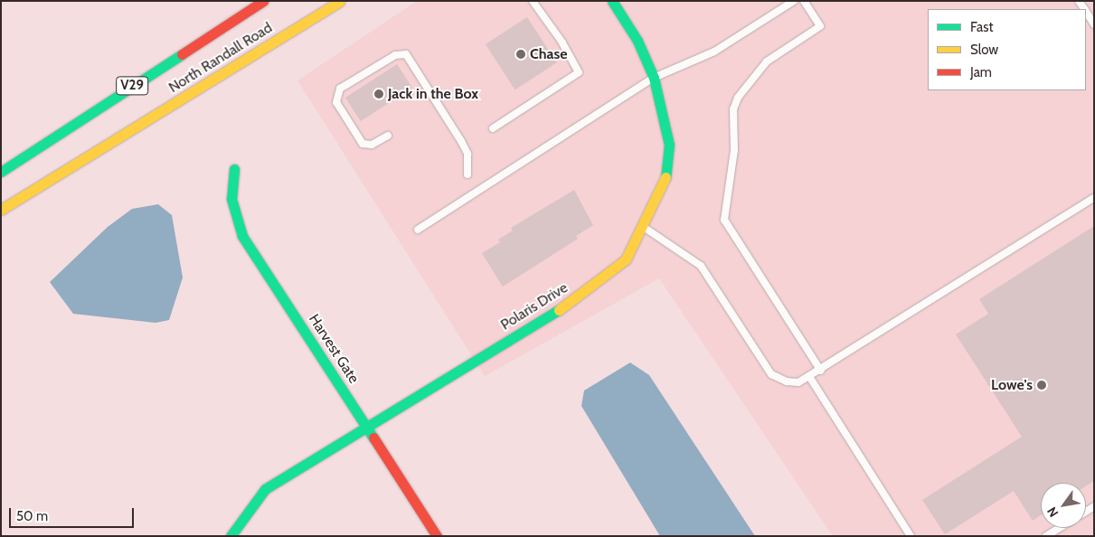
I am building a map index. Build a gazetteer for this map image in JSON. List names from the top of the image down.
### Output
{
  "streets": {
    "street": [
      "North Randall Road",
      "V29",
      "Polaris Drive",
      "Harvest Gate"
    ]
  },
  "crossings": [
    ["Polaris Drive", "Harvest Gate"]
  ],
  "places": ["Chase", "Jack in the Box", "Lowe's"],
  "legend": ["Fast", "Slow", "Jam"],
  "scale_bar": "50 m",
  "north": "bottom left"
}
